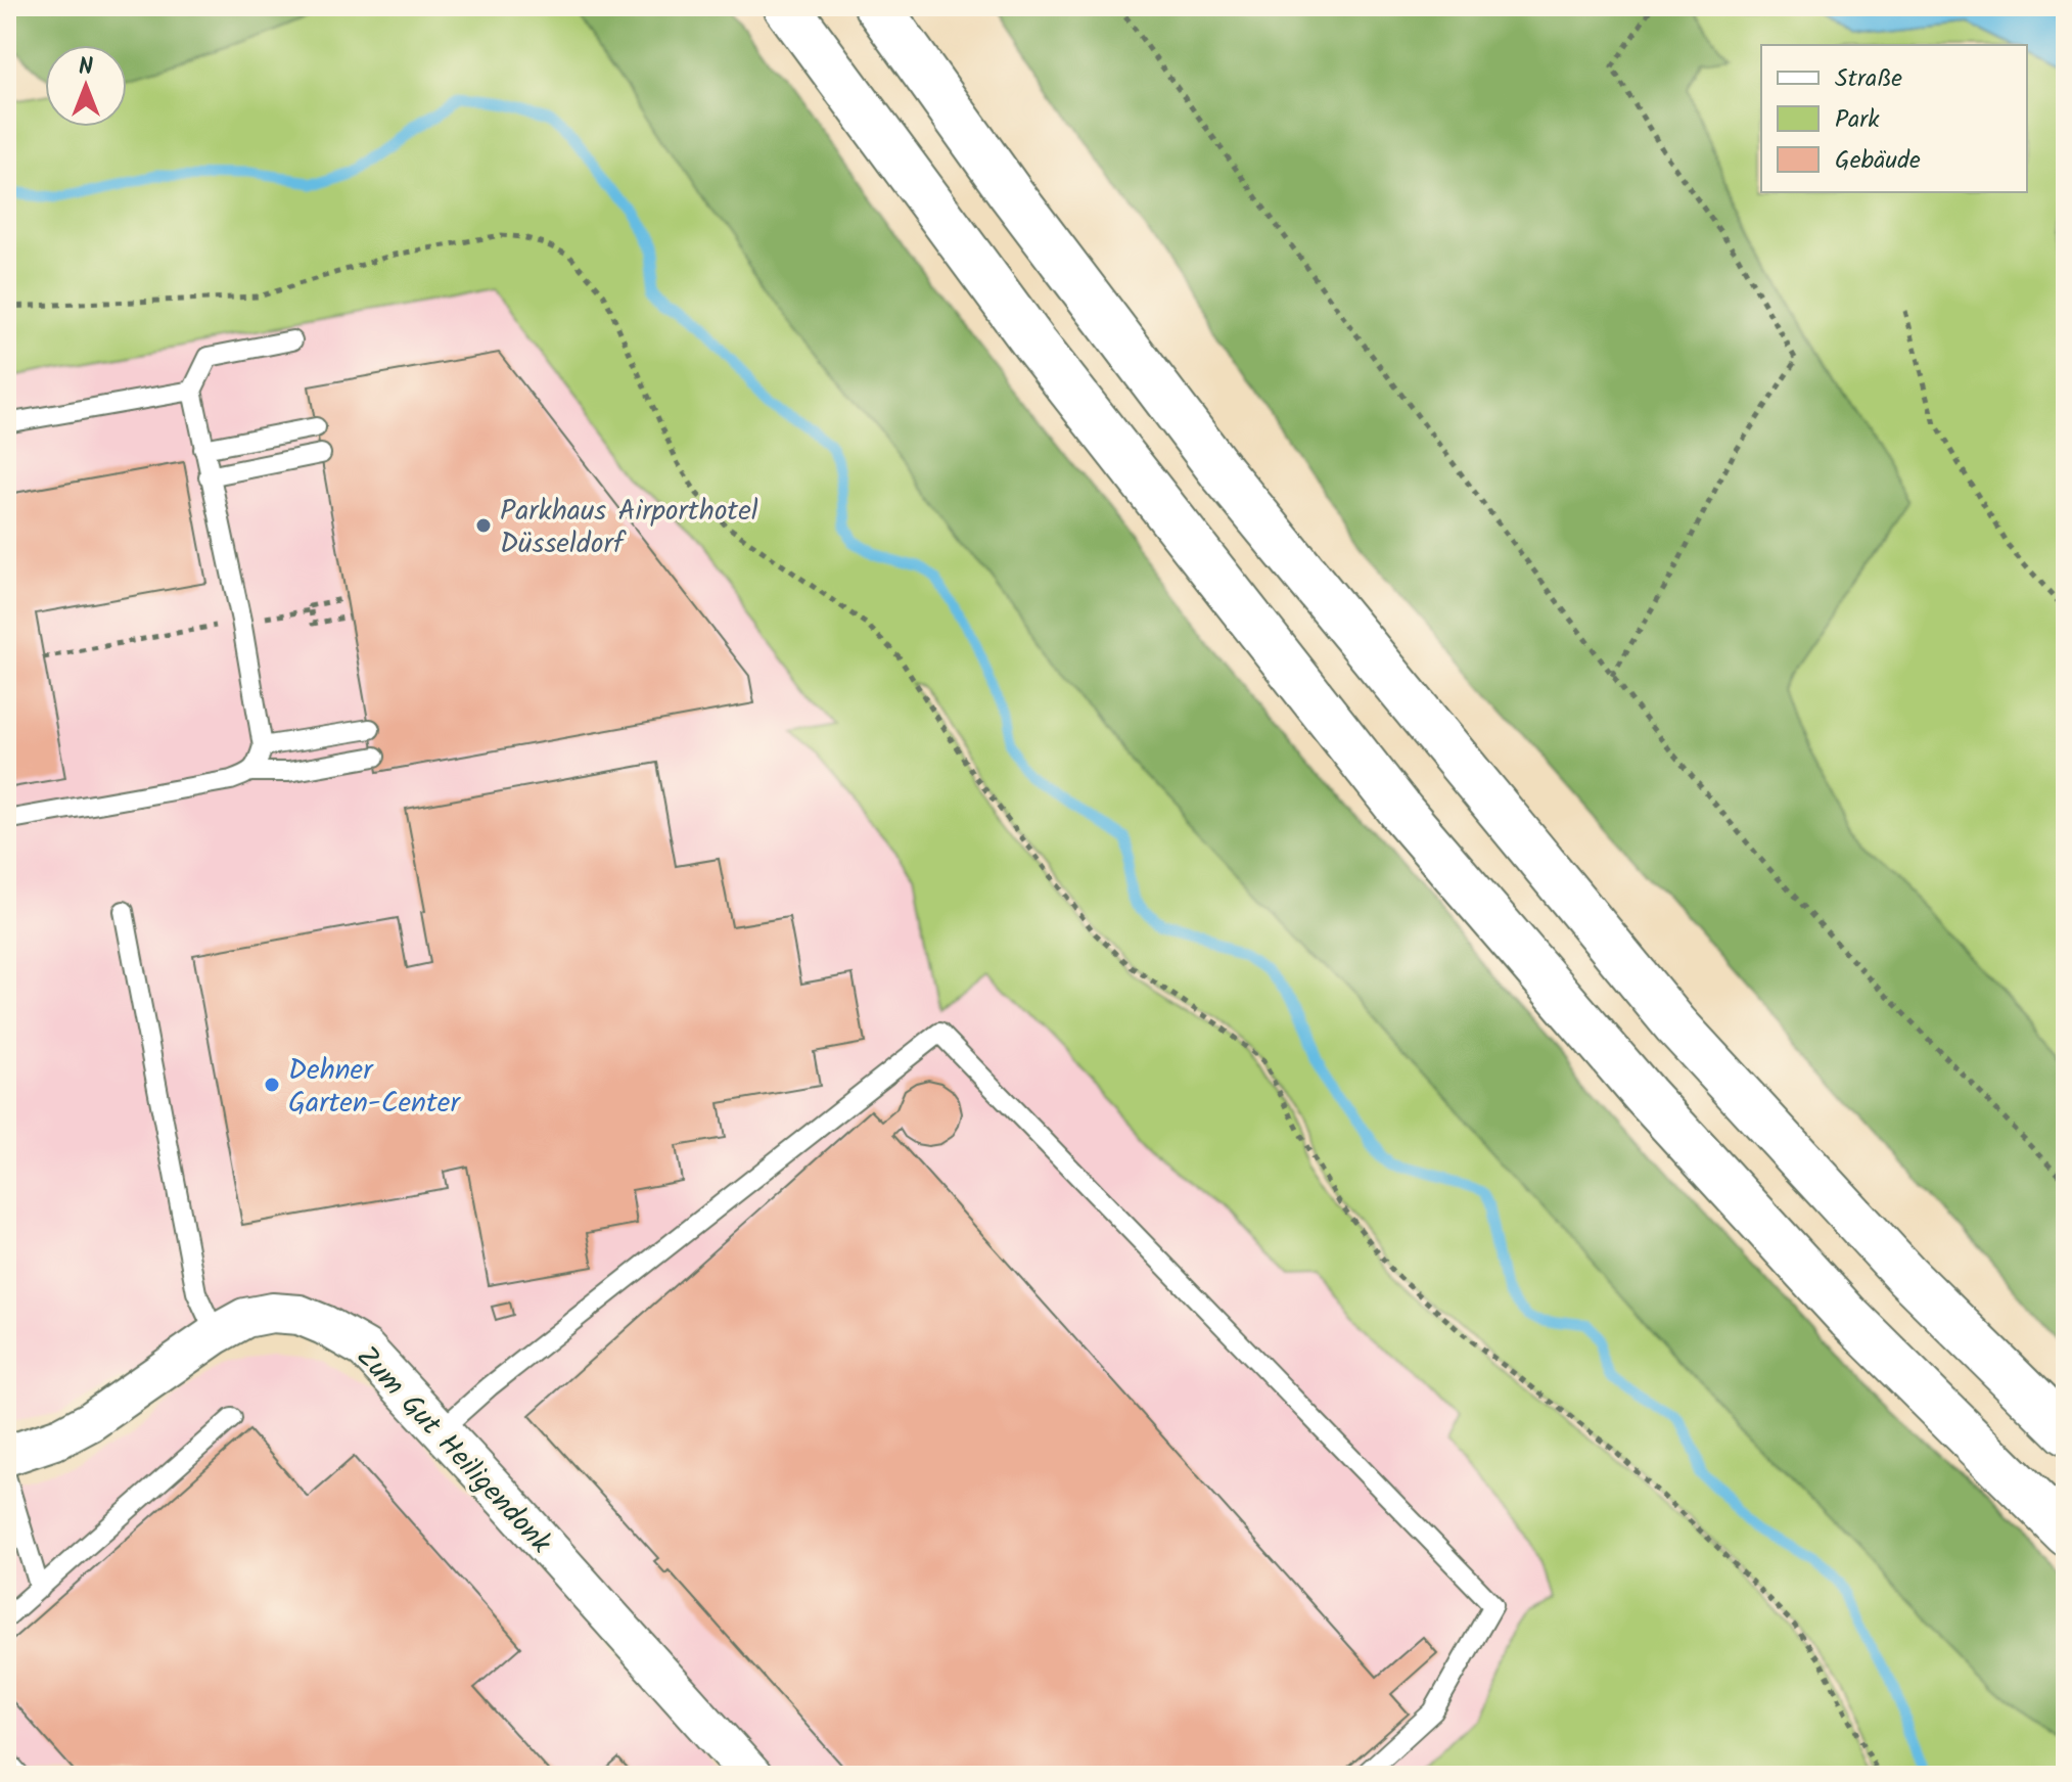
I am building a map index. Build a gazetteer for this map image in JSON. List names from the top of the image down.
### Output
{
  "streets": {
    "street": ["Zum Gut Heiligendonk"]
  },
  "places": ["Parkhaus Airporthotel Düsseldorf", "Dehner Garten-Center"],
  "legend": ["Straße", "Park", "Gebäude"],
  "north": "top"
}
